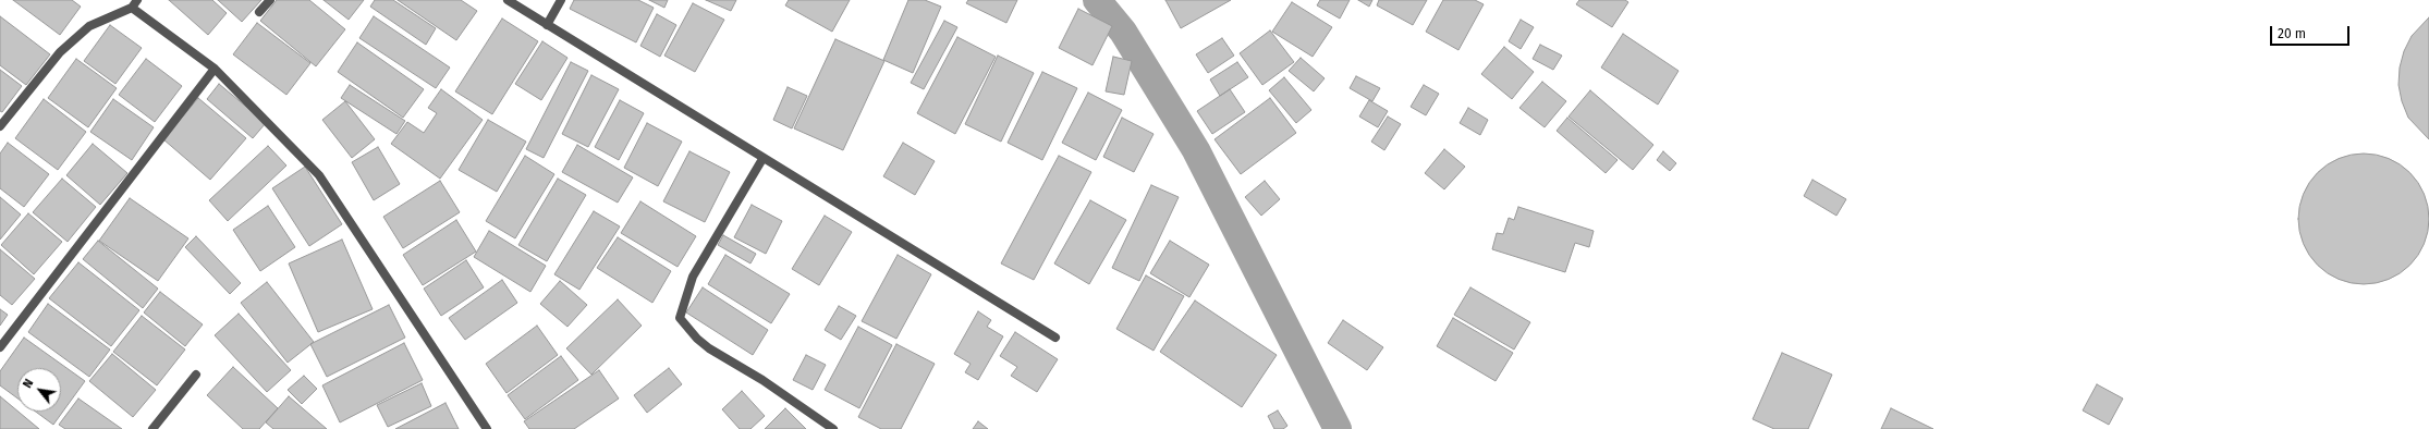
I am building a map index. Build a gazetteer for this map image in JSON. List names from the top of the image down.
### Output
{
  "scale_bar": "20 m",
  "north": "top left"
}
